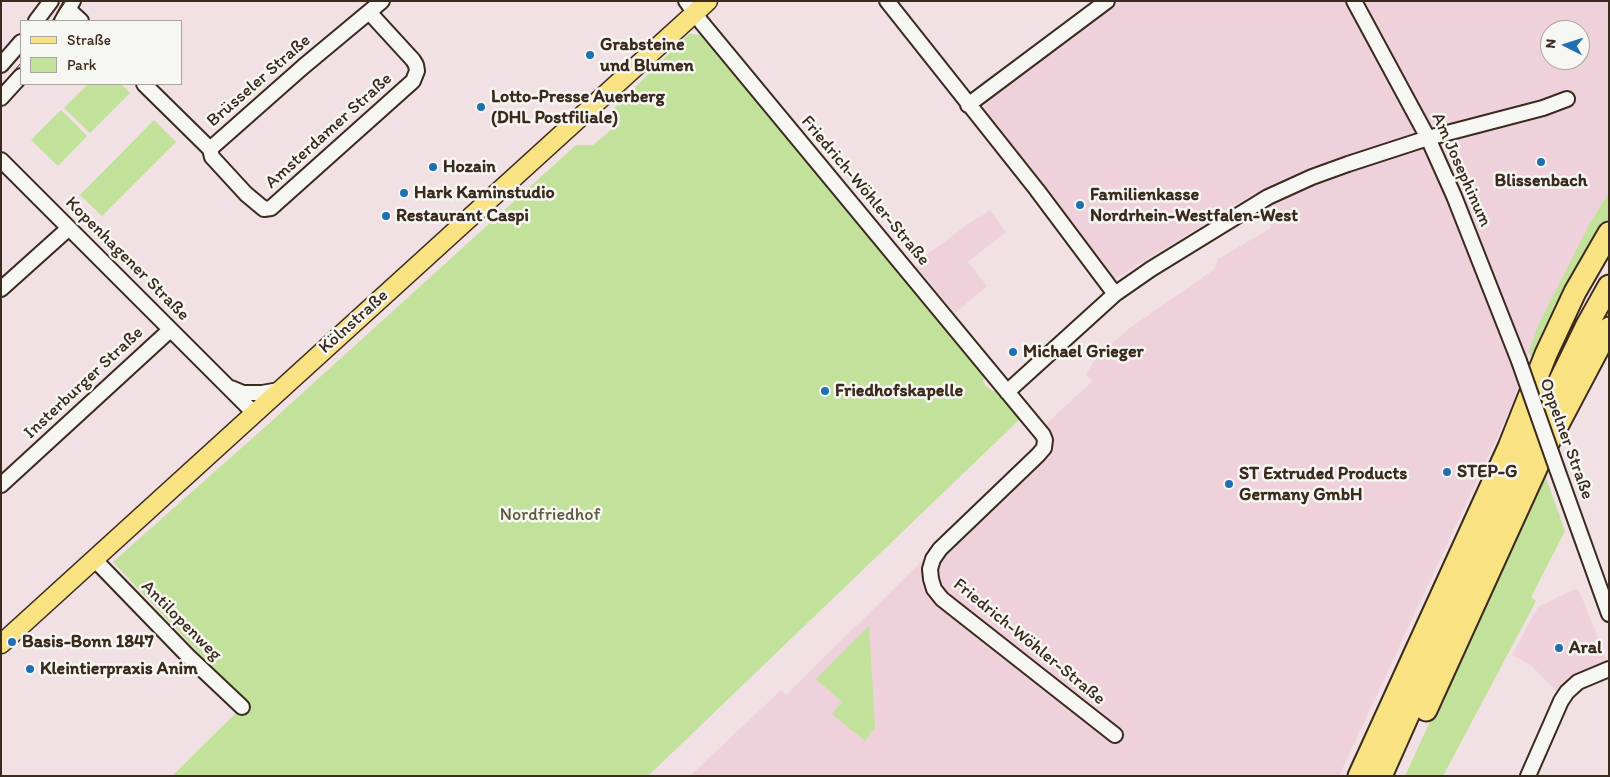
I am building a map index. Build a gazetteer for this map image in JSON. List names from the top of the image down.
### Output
{
  "streets": {
    "main road": ["Kölnstraße"],
    "street": [
      "Brüsseler Straße",
      "Amsterdamer Straße",
      "Am Josephinum",
      "Friedrich-Wöhler-Straße",
      "Kopenhagener Straße",
      "Insterburger Straße",
      "Oppelner Straße",
      "Antilopenweg"
    ]
  },
  "crossings": [
    ["Brüsseler Straße", "Amsterdamer Straße"],
    ["Am Josephinum", "Oppelner Straße"],
    ["Friedrich-Wöhler-Straße", "Kölnstraße"],
    ["Kopenhagener Straße", "Kölnstraße"],
    ["Kopenhagener Straße", "Insterburger Straße"],
    ["Kölnstraße", "Antilopenweg"]
  ],
  "parks": ["Nordfriedhof"],
  "places": [
    "Grabsteine und Blumen",
    "Lotto-Presse Auerberg (DHL Postfiliale)",
    "Blissenbach",
    "Hozain",
    "Hark Kaminstudio",
    "Familienkasse Nordrhein-Westfalen-West",
    "Restaurant Caspi",
    "Michael Grieger",
    "Friedhofskapelle",
    "STEP-G",
    "ST Extruded Products Germany GmbH",
    "Basis-Bonn 1847",
    "Aral",
    "Kleintierpraxis Anim"
  ],
  "legend": ["Straße", "Park"],
  "north": "left"
}
